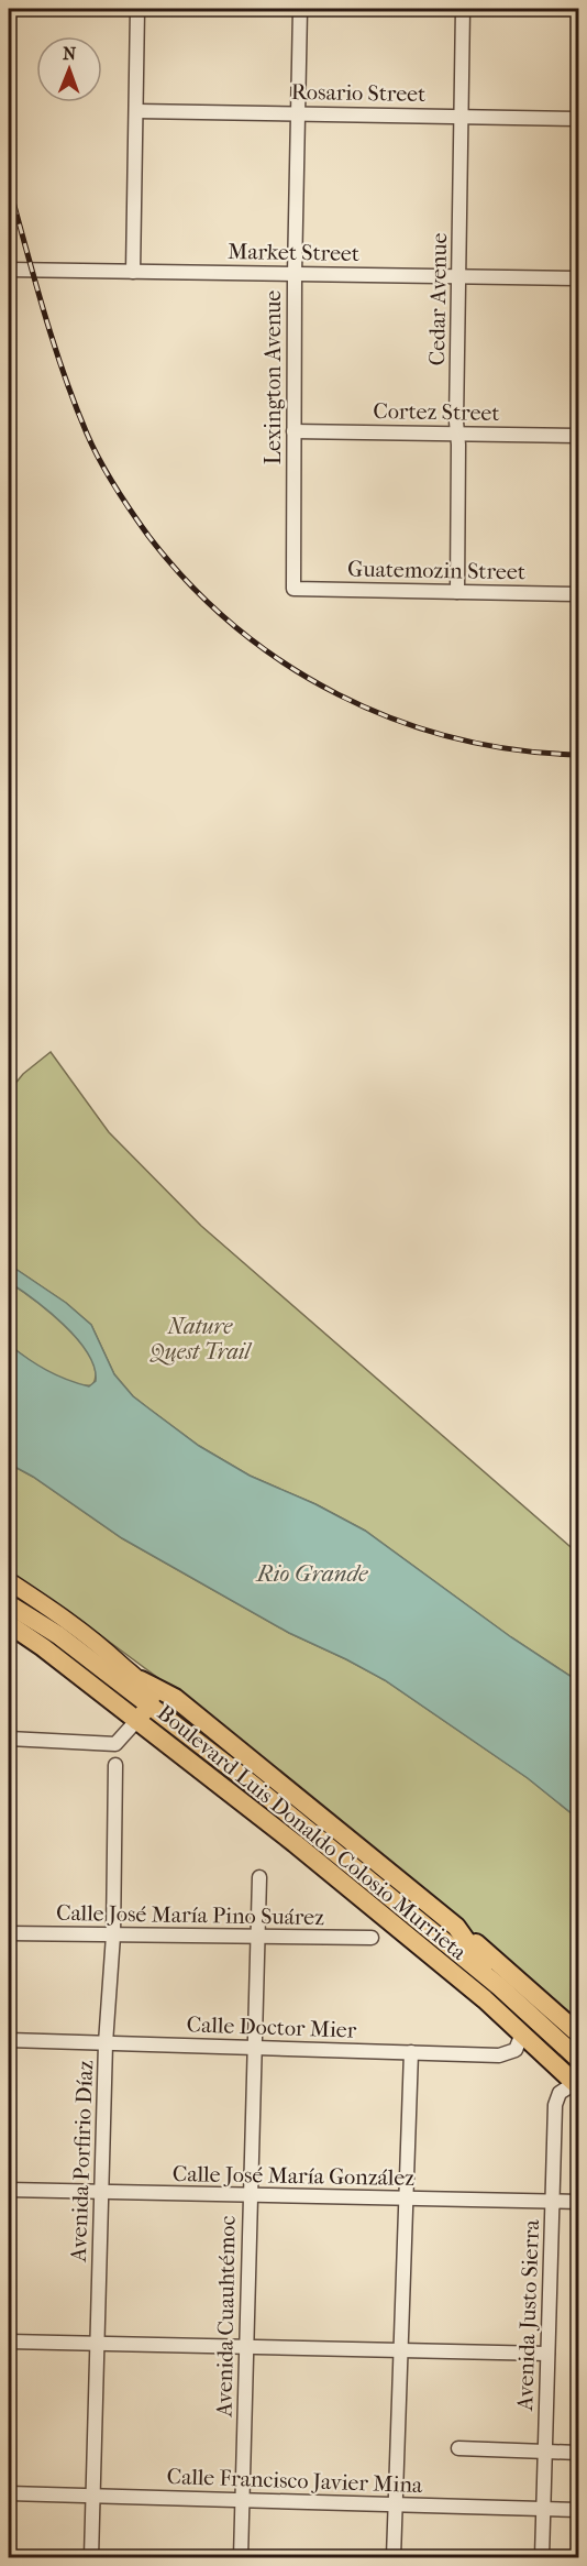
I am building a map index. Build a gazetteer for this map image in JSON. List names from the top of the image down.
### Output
{
  "streets": {
    "highway": ["Boulevard Luis Donaldo Colosio Murrieta"],
    "street": [
      "Rosario Street",
      "Market Street",
      "Cedar Avenue",
      "Lexington Avenue",
      "Cortez Street",
      "Guatemozin Street",
      "Calle José María Pino Suárez",
      "Calle Doctor Mier",
      "Avenida Porfirio Díaz",
      "Calle José María González",
      "Avenida Justo Sierra",
      "Avenida Cuauhtémoc",
      "Calle Francisco Javier Mina"
    ]
  },
  "crossings": [
    ["Rosario Street", "Cedar Avenue"],
    ["Rosario Street", "Lexington Avenue"],
    ["Market Street", "Cedar Avenue"],
    ["Market Street", "Lexington Avenue"],
    ["Cedar Avenue", "Cortez Street"],
    ["Cedar Avenue", "Guatemozin Street"],
    ["Lexington Avenue", "Cortez Street"],
    ["Lexington Avenue", "Guatemozin Street"],
    ["Boulevard Luis Donaldo Colosio Murrieta", "Calle Doctor Mier"],
    ["Boulevard Luis Donaldo Colosio Murrieta", "Avenida Justo Sierra"],
    ["Calle José María Pino Suárez", "Avenida Porfirio Díaz"],
    ["Calle José María Pino Suárez", "Avenida Cuauhtémoc"],
    ["Calle Doctor Mier", "Avenida Porfirio Díaz"],
    ["Calle Doctor Mier", "Avenida Cuauhtémoc"],
    ["Avenida Porfirio Díaz", "Calle José María González"],
    ["Avenida Porfirio Díaz", "Calle Francisco Javier Mina"],
    ["Calle José María González", "Avenida Justo Sierra"],
    ["Calle José María González", "Avenida Cuauhtémoc"],
    ["Avenida Justo Sierra", "Calle Francisco Javier Mina"],
    ["Avenida Cuauhtémoc", "Calle Francisco Javier Mina"]
  ],
  "water": ["Rio Grande"],
  "parks": ["Nature Quest Trail"],
  "north": "top"
}
